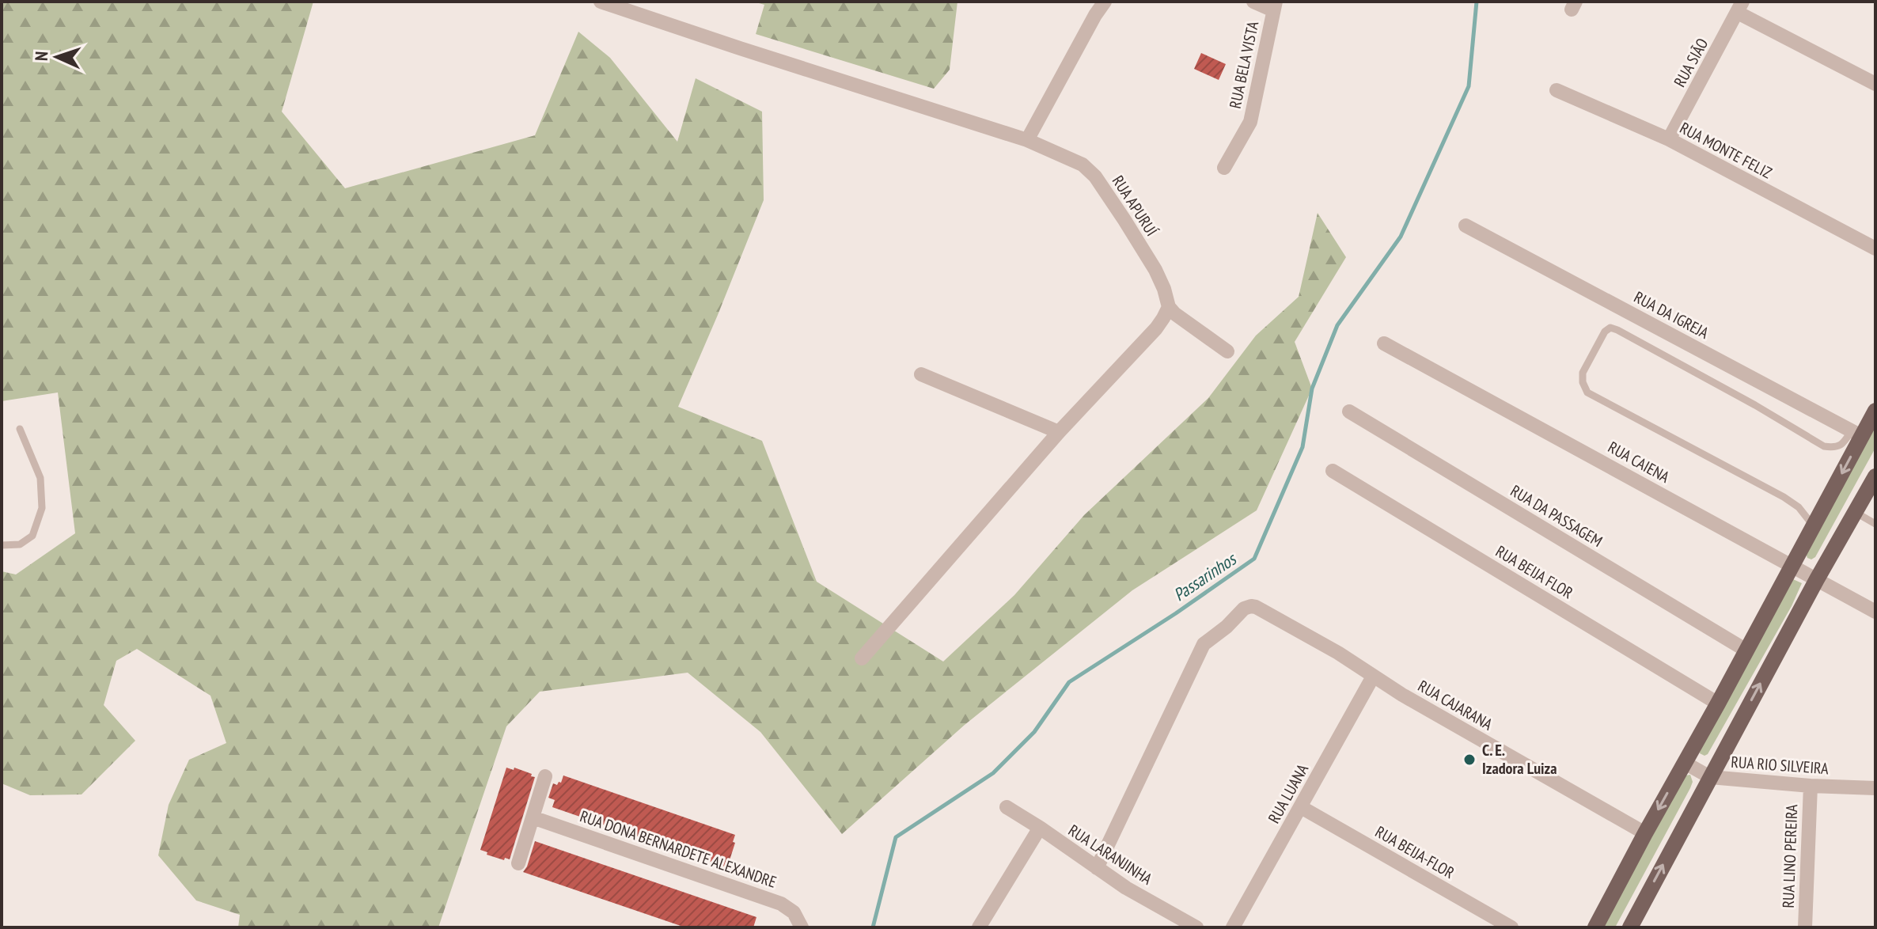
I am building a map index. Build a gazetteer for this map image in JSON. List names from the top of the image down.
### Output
{
  "streets": {
    "street": [
      "RUA SIÃO",
      "RUA BELA VISTA",
      "RUA MONTE FELIZ",
      "RUA APURUÍ",
      "RUA DA IGREJA",
      "RUA CAIENA",
      "RUA DA PASSAGEM",
      "RUA BEIJA FLOR",
      "RUA CAJARANA",
      "RUA RIO SILVEIRA",
      "RUA LUANA",
      "RUA DONA BERNARDETE ALEXANDRE",
      "RUA BEIJA-FLOR",
      "RUA LARANJINHA",
      "RUA LINO PEREIRA"
    ]
  },
  "crossings": [
    ["RUA SIÃO", "RUA MONTE FELIZ"],
    ["RUA CAJARANA", "RUA LUANA"],
    ["RUA CAJARANA", "RUA LARANJINHA"],
    ["RUA RIO SILVEIRA", "RUA LINO PEREIRA"],
    ["RUA LUANA", "RUA BEIJA-FLOR"]
  ],
  "water": ["Passarinhos"],
  "places": ["C. E. Izadora Luiza"],
  "north": "left"
}
